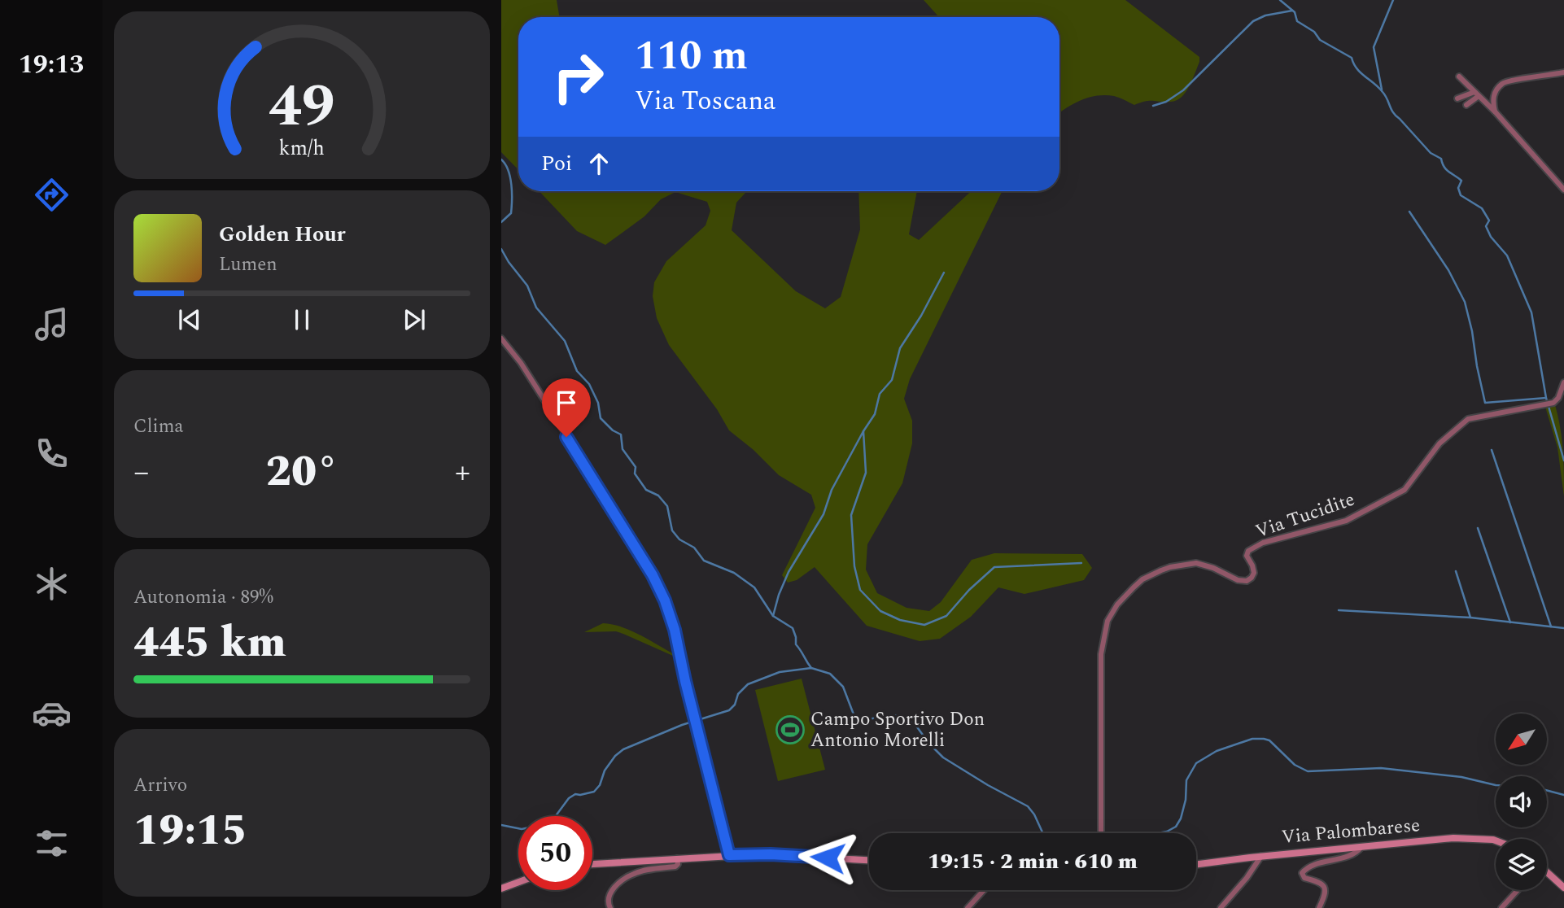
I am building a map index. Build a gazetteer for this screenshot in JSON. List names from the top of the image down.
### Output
{
  "streets": {
    "main road": ["Via Palombarese"],
    "street": ["Via Tucidite"]
  },
  "places": {
    "sports": ["Campo Sportivo Don Antonio Morelli"]
  },
  "north": "bottom left",
  "page": {
    "tabs": "19:13",
    "turn": ["110 m", "Via Toscana"],
    "then": "Poi",
    "song": ["Golden Hour", "Lumen"],
    "tile": [
      "Clima",
      ["Autonomia · 89%", "445 km"],
      ["Arrivo", "19:15"]
    ],
    "heat": ["−", "20°", "+"],
    "limit": "50",
    "trip": "19:15 · 2 min · 610 m",
    "gauge": ["49", "km/h"]
  }
}
